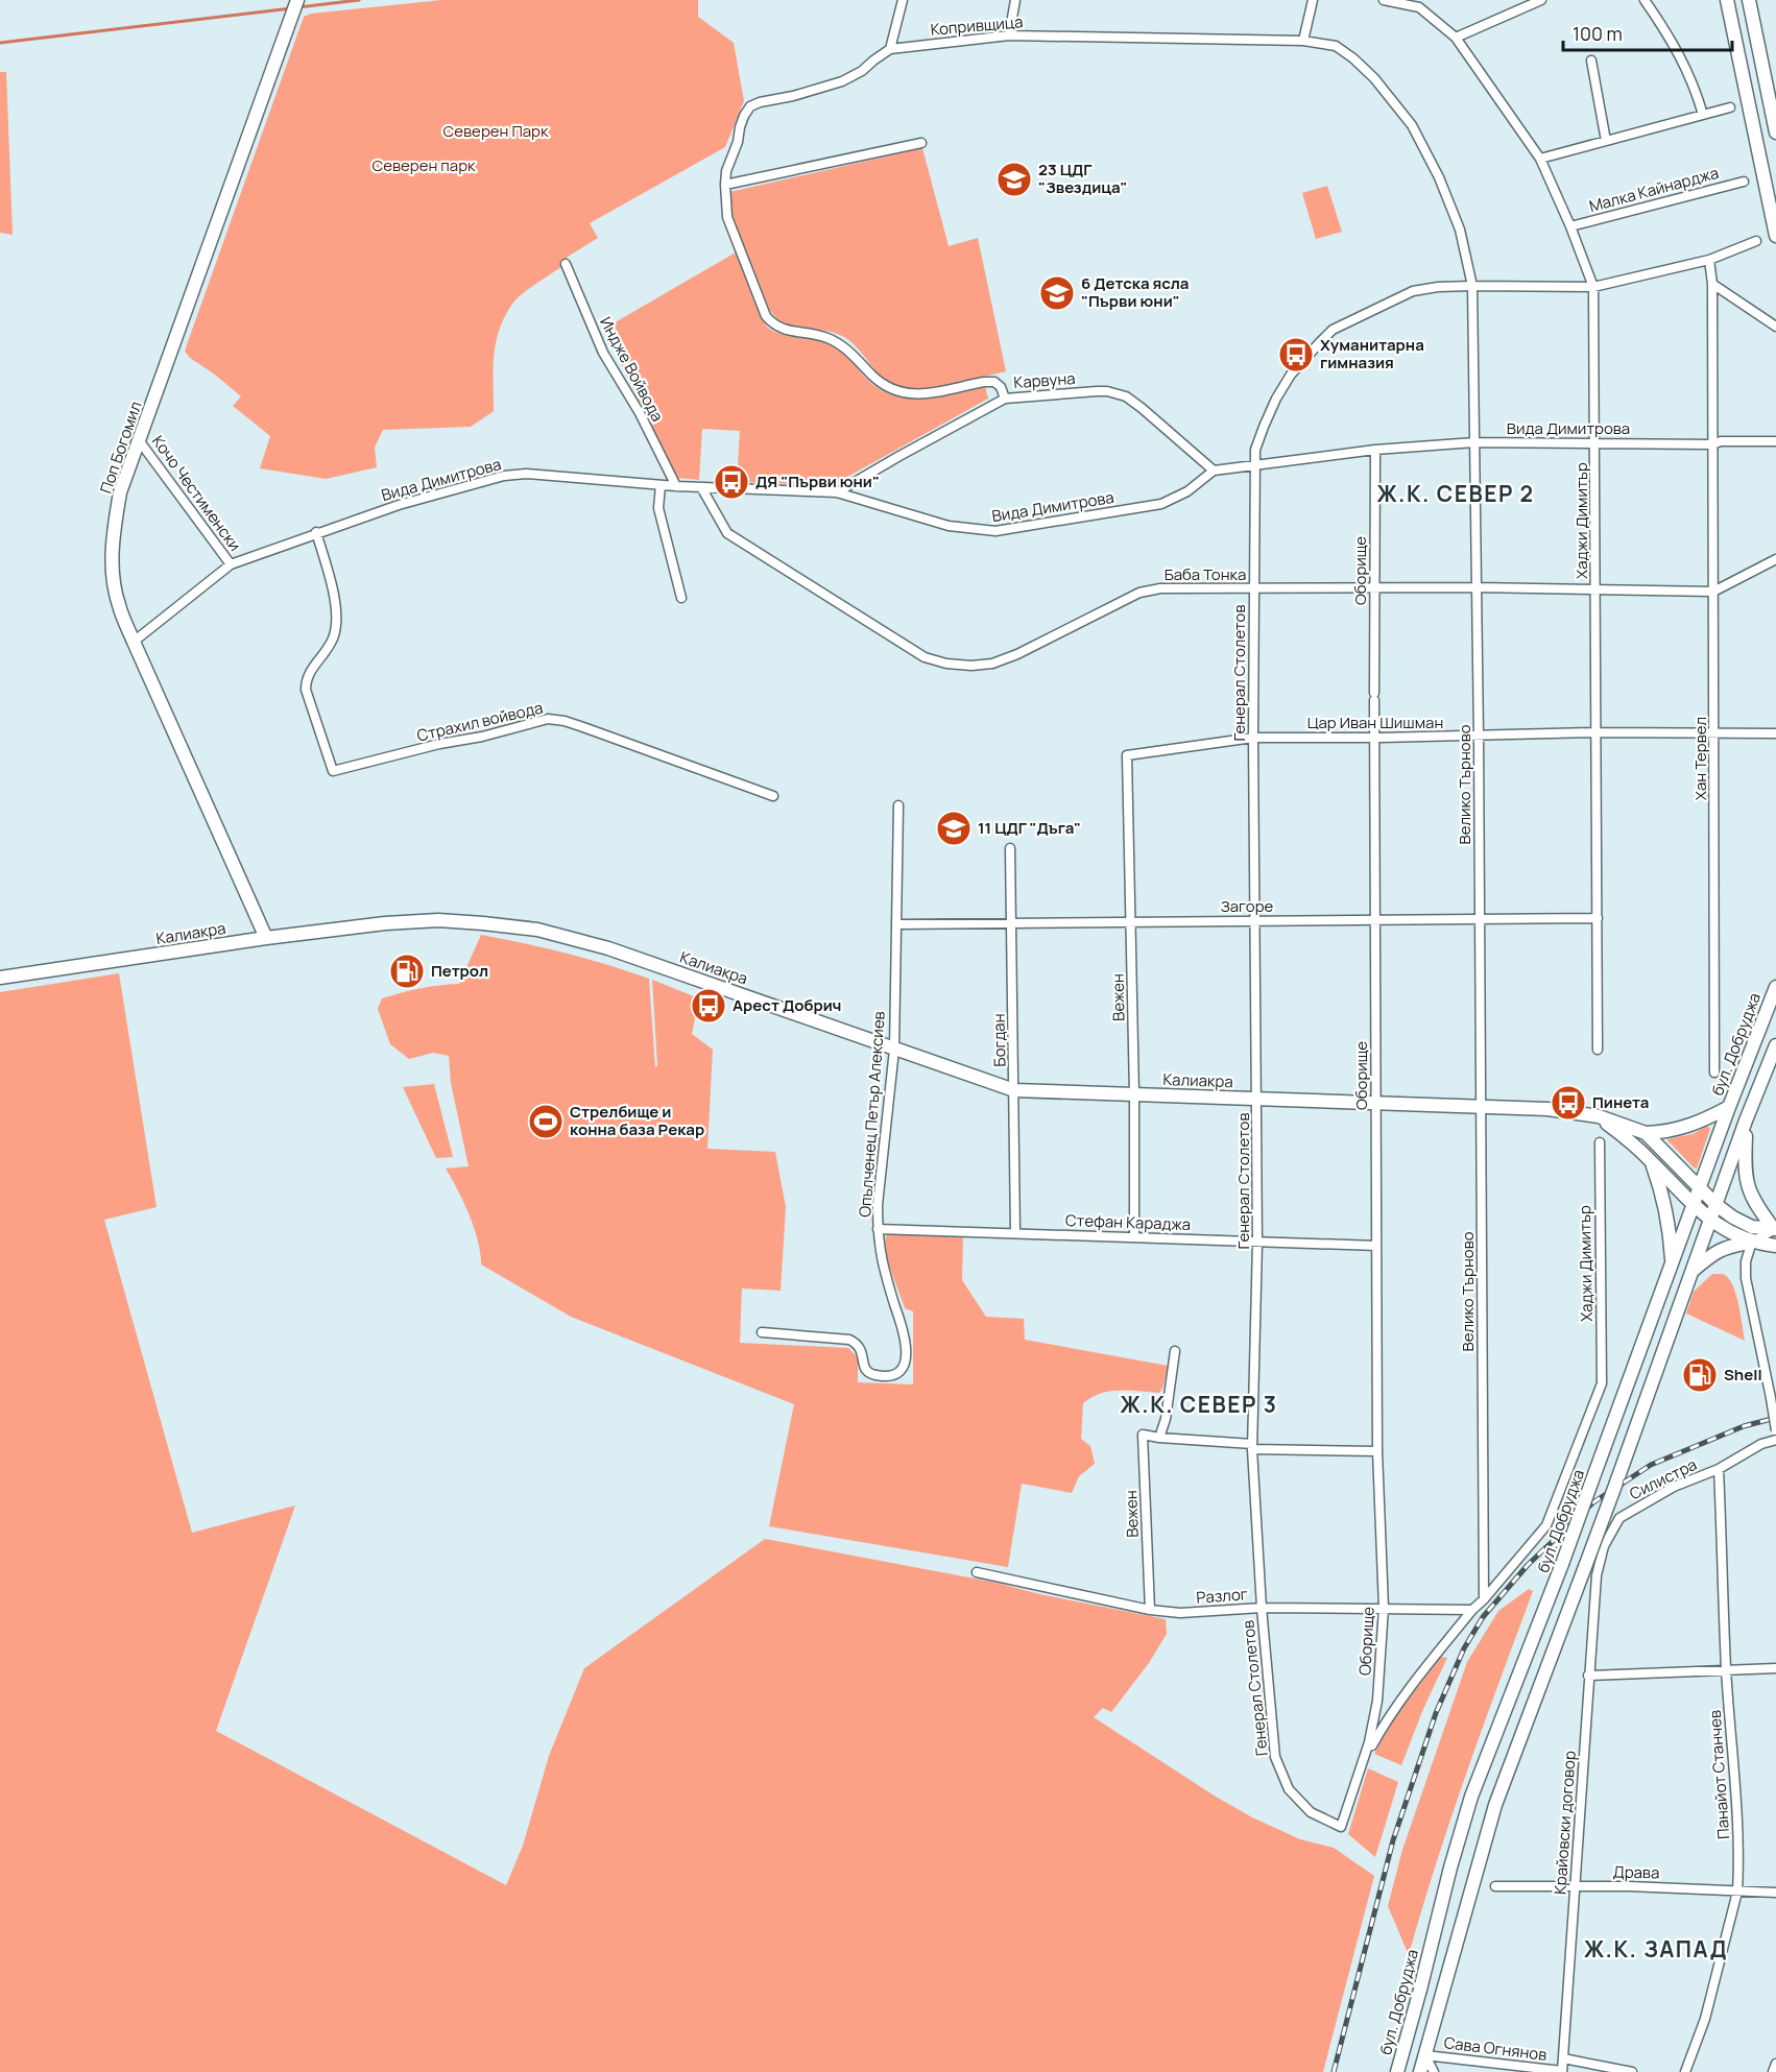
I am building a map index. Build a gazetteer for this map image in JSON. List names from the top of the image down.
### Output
{
  "streets": {
    "main road": ["Поп Богомил", "Калиакра", "бул. Добруджа"],
    "street": [
      "Копривщица",
      "Малка Кайнарджа",
      "Индже Войвода",
      "Карвуна",
      "Вида Димитрова",
      "Кочо Честименски",
      "Хаджи Димитър",
      "Оборище",
      "Баба Тонка",
      "Генерал Столетов",
      "Страхил войвода",
      "Цар Иван Шишман",
      "Хан Тервел",
      "Велико Търново",
      "Загоре",
      "Вежен",
      "Богдан",
      "Опълченец Петър Алексиев",
      "Стефан Караджа",
      "Силистра",
      "Разлог",
      "Панайот Станчев",
      "Крайовски договор",
      "Драва",
      "Сава Огнянов"
    ]
  },
  "crossings": [
    ["Копривщица", "Велико Търново"],
    ["Малка Кайнарджа", "Хаджи Димитър"],
    ["Индже Войвода", "Вида Димитрова"],
    ["Карвуна", "Вида Димитрова"],
    ["Вида Димитрова", "Поп Богомил"],
    ["Вида Димитрова", "Кочо Честименски"],
    ["Вида Димитрова", "Хаджи Димитър"],
    ["Вида Димитрова", "Оборище"],
    ["Вида Димитрова", "Баба Тонка"],
    ["Вида Димитрова", "Генерал Столетов"],
    ["Вида Димитрова", "Страхил войвода"],
    ["Вида Димитрова", "Хан Тервел"],
    ["Вида Димитрова", "Велико Търново"],
    ["Поп Богомил", "Кочо Честименски"],
    ["Поп Богомил", "Калиакра"],
    ["Хаджи Димитър", "Баба Тонка"],
    ["Хаджи Димитър", "Генерал Столетов"],
    ["Хаджи Димитър", "Цар Иван Шишман"],
    ["Хаджи Димитър", "Велико Търново"],
    ["Хаджи Димитър", "Загоре"],
    ["Оборище", "Баба Тонка"],
    ["Оборище", "Генерал Столетов"],
    ["Оборище", "Цар Иван Шишман"],
    ["Оборище", "Загоре"],
    ["Оборище", "Калиакра"],
    ["Оборище", "Стефан Караджа"],
    ["Оборище", "Разлог"],
    ["Баба Тонка", "Генерал Столетов"],
    ["Баба Тонка", "Хан Тервел"],
    ["Баба Тонка", "Велико Търново"],
    ["Генерал Столетов", "Цар Иван Шишман"],
    ["Генерал Столетов", "Хан Тервел"],
    ["Генерал Столетов", "Велико Търново"],
    ["Генерал Столетов", "Загоре"],
    ["Генерал Столетов", "Калиакра"],
    ["Генерал Столетов", "Стефан Караджа"],
    ["Генерал Столетов", "Разлог"],
    ["Цар Иван Шишман", "Хан Тервел"],
    ["Цар Иван Шишман", "Велико Търново"],
    ["Цар Иван Шишман", "Вежен"],
    ["Велико Търново", "Загоре"],
    ["Велико Търново", "Калиакра"],
    ["Загоре", "Вежен"],
    ["Загоре", "Богдан"],
    ["Загоре", "Опълченец Петър Алексиев"],
    ["Калиакра", "Вежен"],
    ["Калиакра", "Богдан"],
    ["Калиакра", "бул. Добруджа"],
    ["Калиакра", "Опълченец Петър Алексиев"],
    ["Вежен", "Стефан Караджа"],
    ["Вежен", "Разлог"],
    ["Богдан", "Стефан Караджа"],
    ["Опълченец Петър Алексиев", "Стефан Караджа"],
    ["Силистра", "Панайот Станчев"],
    ["Силистра", "Крайовски договор"],
    ["Панайот Станчев", "Драва"],
    ["Крайовски договор", "Драва"],
    ["Крайовски договор", "Сава Огнянов"]
  ],
  "districts": ["Ж.К. СЕВЕР 2", "Ж.К. СЕВЕР 3", "Ж.К. ЗАПАД"],
  "parks": ["Северен Парк", "Северен парк"],
  "places": {
    "school or university": ["23 ЦДГ \"Звездица\"", "6 Детска ясла \"Първи юни\"", "11 ЦДГ \"Дъга\""],
    "bus stop": [
      "Хуманитарна гимназия",
      "ДЯ \"Първи юни\"",
      "Арест Добрич",
      "Пинета"
    ],
    "fuel station": ["Петрол", "Shell"],
    "sports": ["Стрелбище и конна база Рекар"]
  },
  "scale_bar": "100 m"
}
